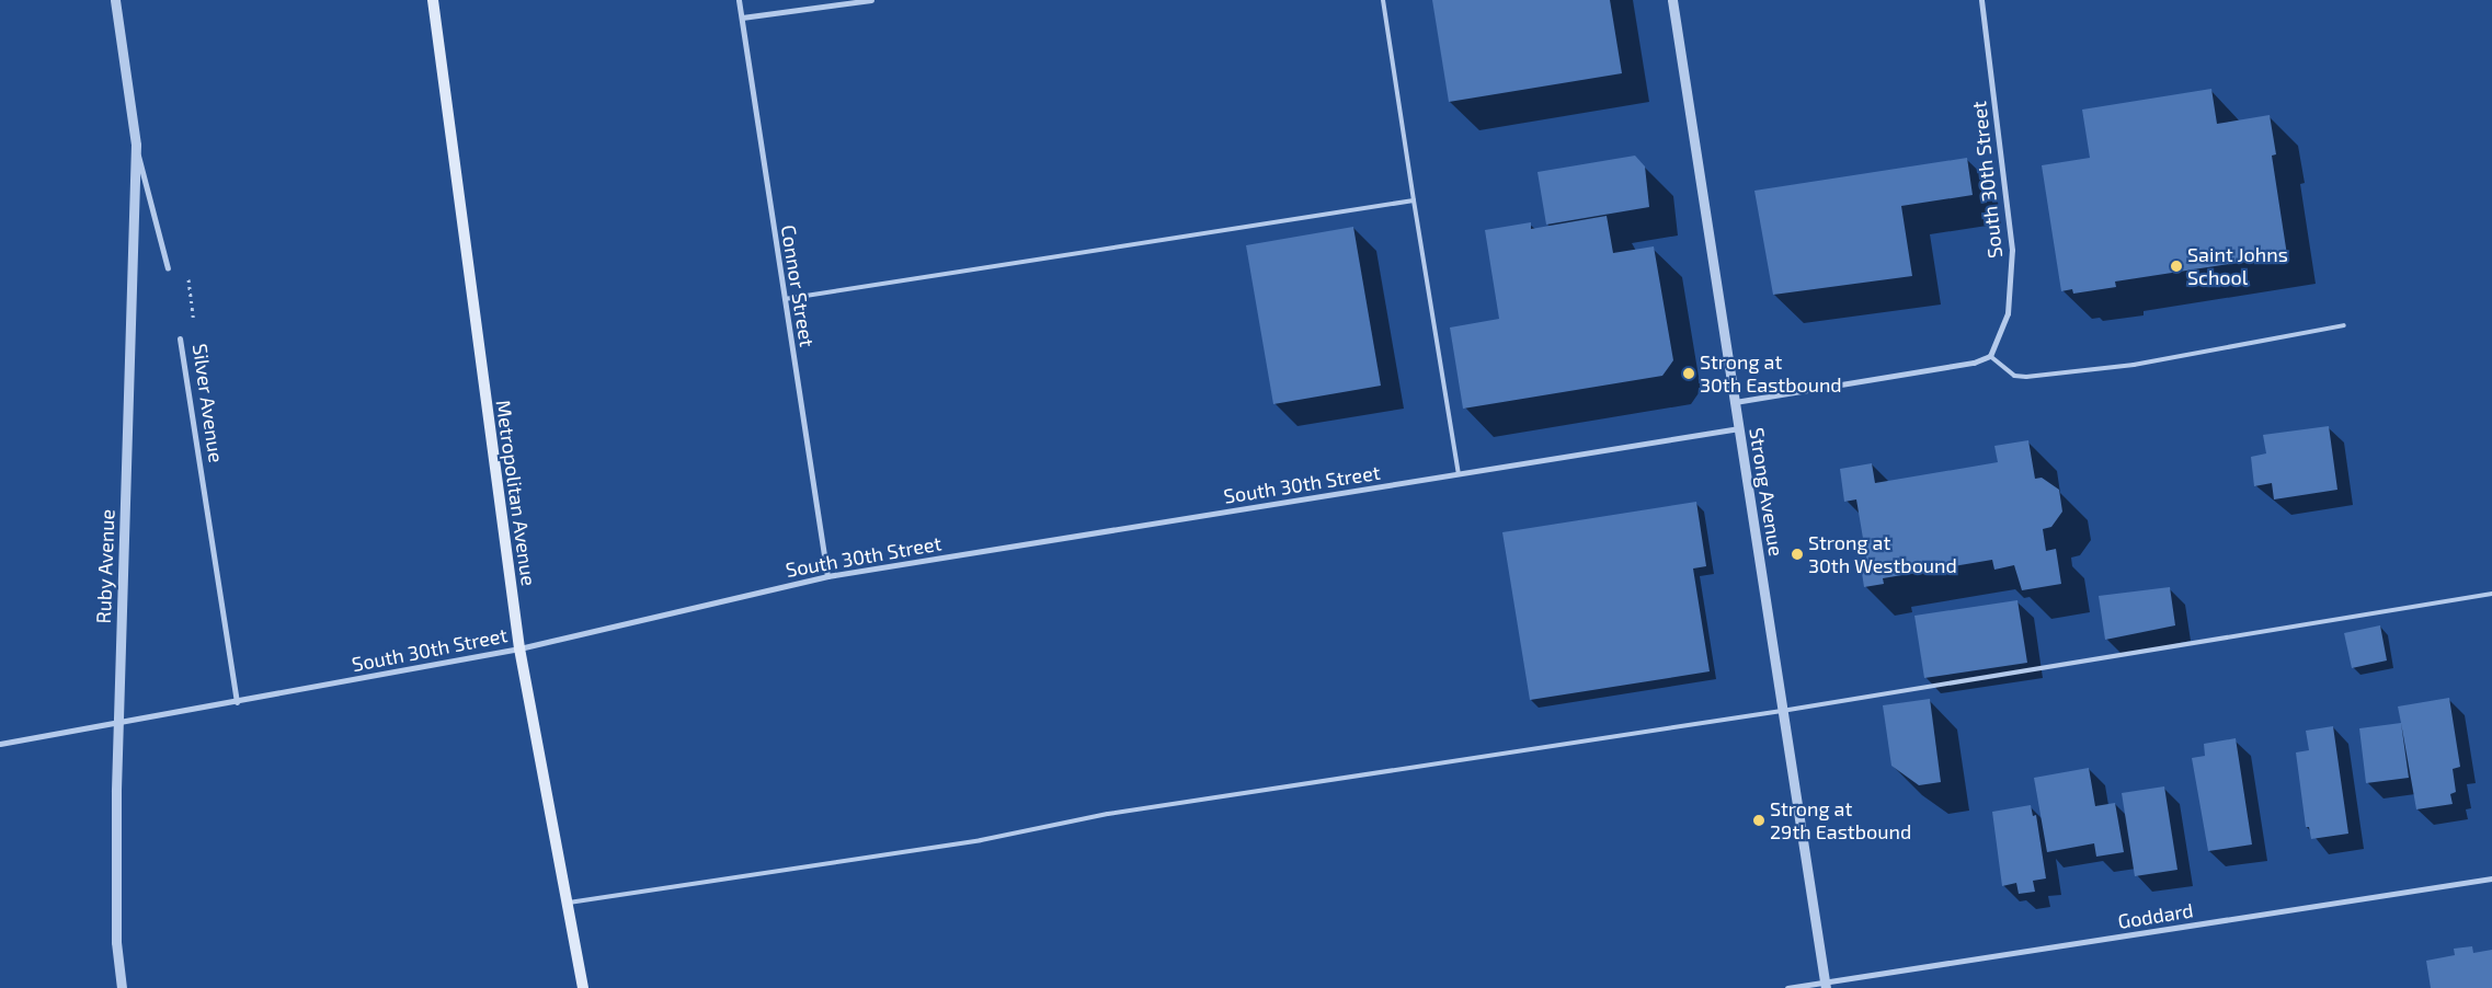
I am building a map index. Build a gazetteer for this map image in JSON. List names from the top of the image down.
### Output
{
  "streets": {
    "main road": ["Metropolitan Avenue"],
    "street": [
      "South 30th Street",
      "Connor Street",
      "Silver Avenue",
      "Strong Avenue",
      "Ruby Avenue",
      "Goddard"
    ]
  },
  "crossings": [
    ["South 30th Street", "Connor Street"],
    ["South 30th Street", "Silver Avenue"],
    ["South 30th Street", "Strong Avenue"],
    ["South 30th Street", "Metropolitan Avenue"],
    ["Strong Avenue", "Goddard"]
  ],
  "places": [
    "Saint Johns School",
    "Strong at 30th Eastbound",
    "Strong at 30th Westbound",
    "Strong at 29th Eastbound"
  ]
}
